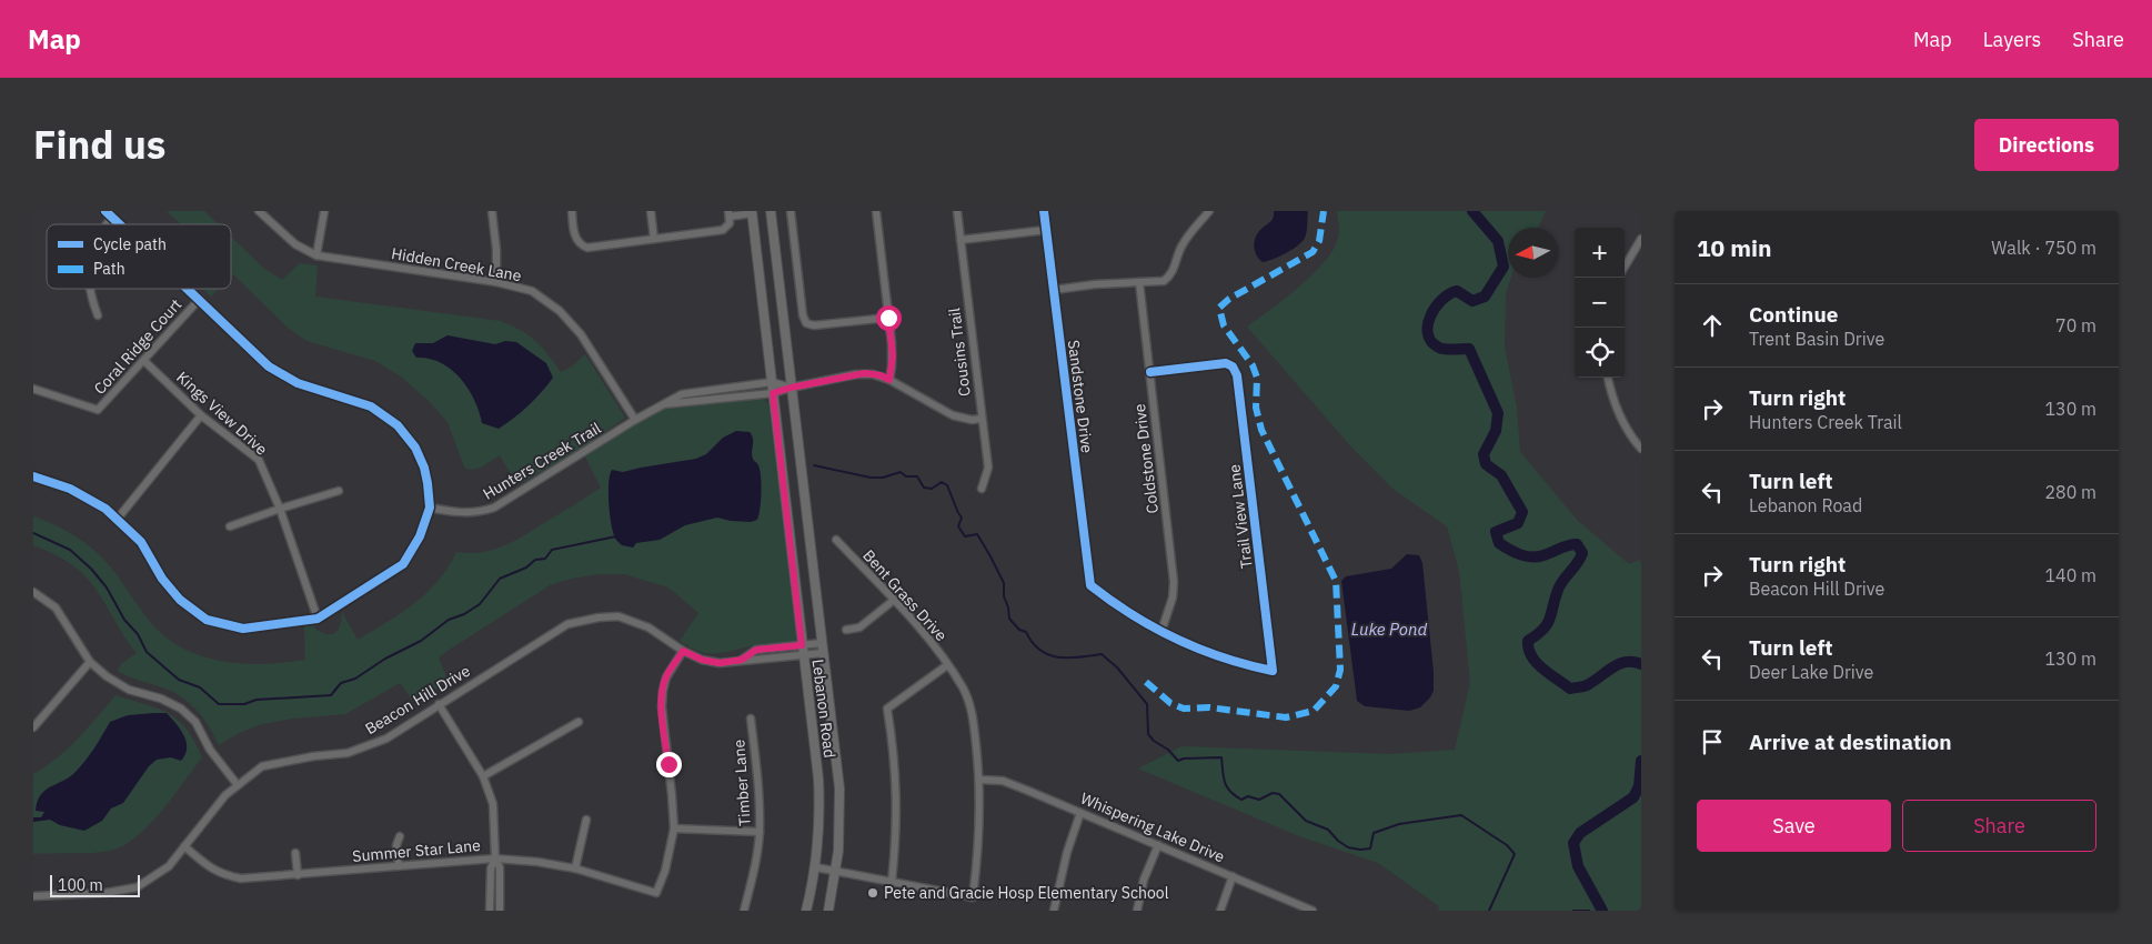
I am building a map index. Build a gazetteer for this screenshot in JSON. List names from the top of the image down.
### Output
{
  "streets": {
    "main road": ["Lebanon Road"],
    "street": [
      "Hidden Creek Lane",
      "Coral Ridge Court",
      "Cousins Trail",
      "Sandstone Drive",
      "Kings View Drive",
      "Coldstone Drive",
      "Hunters Creek Trail",
      "Trail View Lane",
      "Bent Grass Drive",
      "Beacon Hill Drive",
      "Timber Lane",
      "Whispering Lake Drive",
      "Summer Star Lane"
    ]
  },
  "crossings": [
    ["Hidden Creek Lane", "Hunters Creek Trail"],
    ["Coral Ridge Court", "Kings View Drive"],
    ["Cousins Trail", "Hunters Creek Trail"],
    ["Sandstone Drive", "Coldstone Drive"],
    ["Sandstone Drive", "Trail View Lane"],
    ["Coldstone Drive", "Trail View Lane"],
    ["Hunters Creek Trail", "Lebanon Road"],
    ["Bent Grass Drive", "Whispering Lake Drive"],
    ["Beacon Hill Drive", "Lebanon Road"],
    ["Beacon Hill Drive", "Summer Star Lane"]
  ],
  "water": ["Luke Pond"],
  "places": ["Pete and Gracie Hosp Elementary School"],
  "legend": ["Cycle path", "Path"],
  "scale_bar": "100 m",
  "north": "left",
  "page": {
    "header": "Map",
    "nav": ["Map", "Layers", "Share"],
    "title": "Find us",
    "buttons": [
      "Directions",
      ["Save", "Share"]
    ],
    "heading": ["10 min", "Walk · 750 m"],
    "map_buttons": ["+", "−"],
    "list": [
      ["Continue", "Trent Basin Drive", "70 m"],
      ["Turn right", "Hunters Creek Trail", "130 m"],
      ["Turn left", "Lebanon Road", "280 m"],
      ["Turn right", "Beacon Hill Drive", "140 m"],
      ["Turn left", "Deer Lake Drive", "130 m"],
      "Arrive at destination"
    ],
    "scale": "100 m"
  }
}
